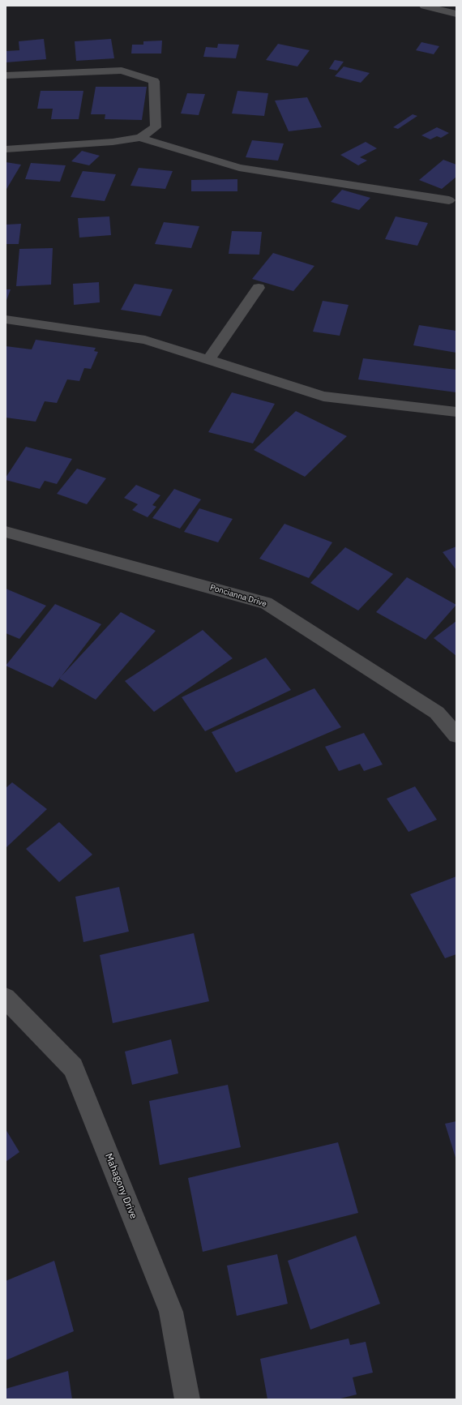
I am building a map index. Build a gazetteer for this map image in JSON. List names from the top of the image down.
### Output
{
  "streets": {
    "street": ["Poncianna Drive", "Mahagony Drive"]
  }
}
